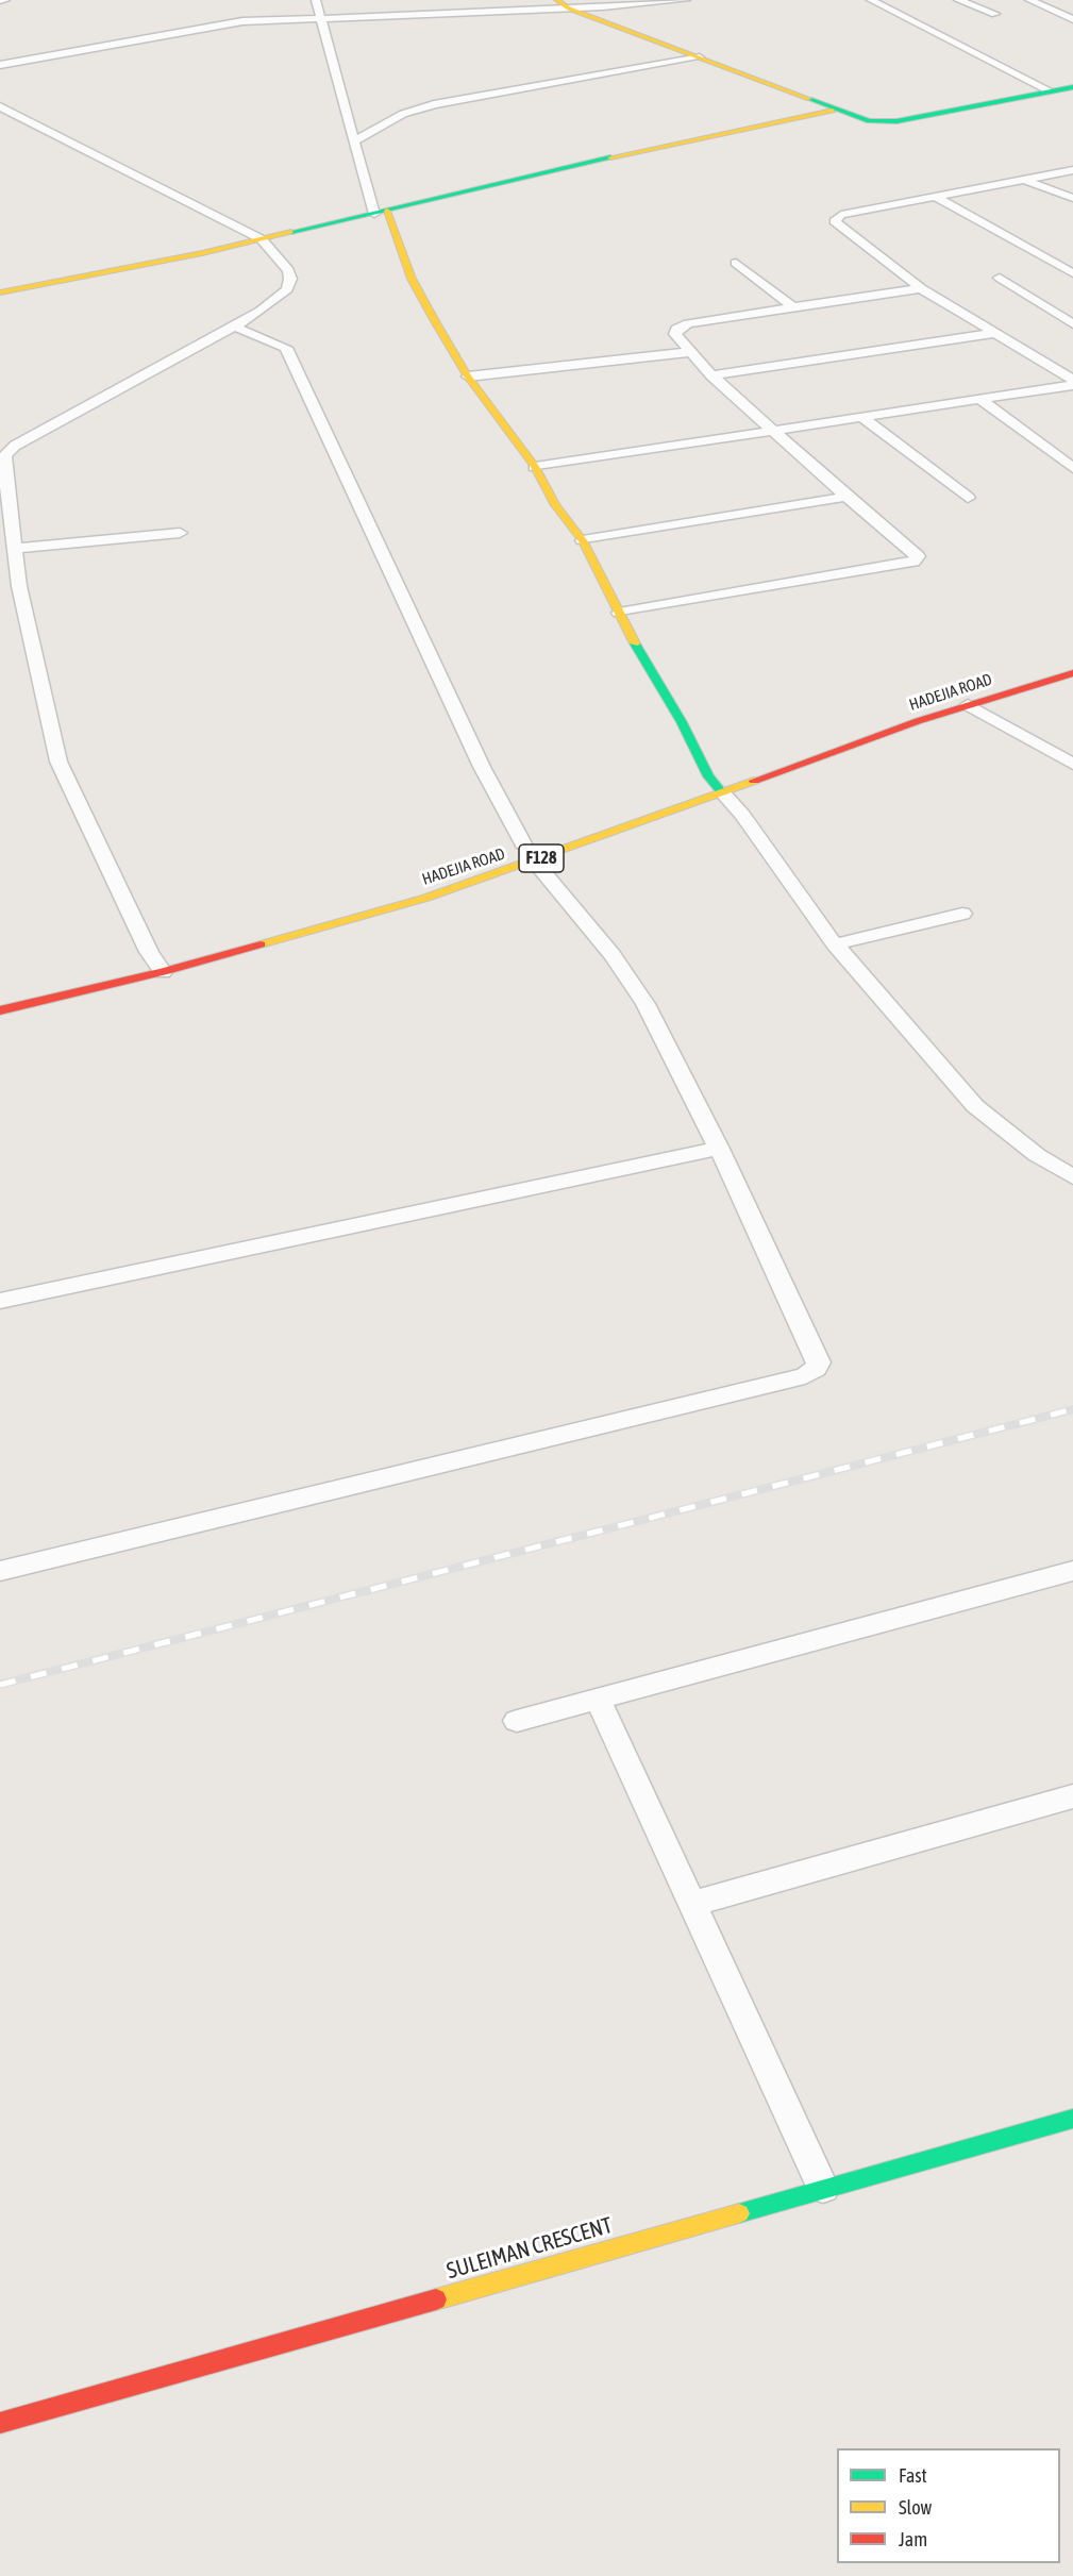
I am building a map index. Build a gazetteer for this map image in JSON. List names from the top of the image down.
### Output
{
  "streets": {
    "street": ["HADEJIA ROAD", "F128", "SULEIMAN CRESCENT"]
  },
  "legend": ["Fast", "Slow", "Jam"]
}
